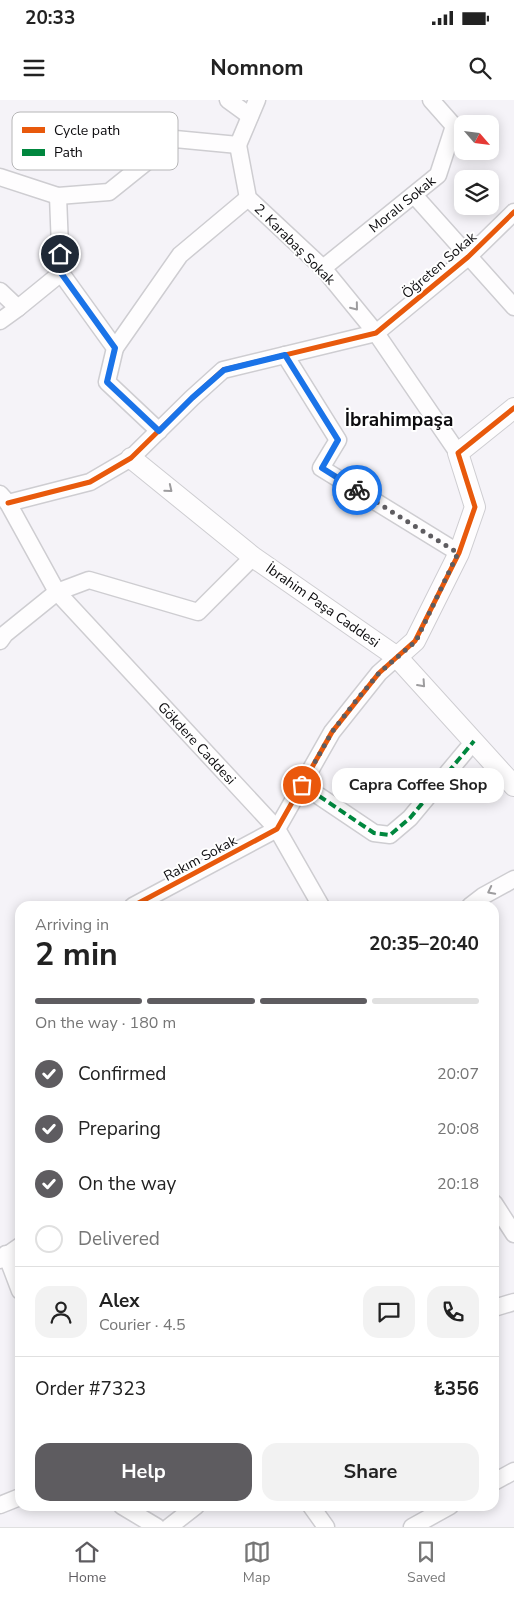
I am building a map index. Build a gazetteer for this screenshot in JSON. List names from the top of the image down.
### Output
{
  "streets": {
    "street": [
      "Moralı Sokak",
      "2. Karabaş Sokak",
      "Öğreten Sokak",
      "İbrahim Paşa Caddesi",
      "Gökdere Caddesi",
      "Rakım Sokak"
    ]
  },
  "crossings": [
    ["Moralı Sokak", "2. Karabaş Sokak"],
    ["2. Karabaş Sokak", "Öğreten Sokak"],
    ["İbrahim Paşa Caddesi", "Gökdere Caddesi"],
    ["Gökdere Caddesi", "Rakım Sokak"]
  ],
  "one_way": ["İbrahim Paşa Caddesi"],
  "districts": ["İbrahimpaşa"],
  "places": ["Capra Coffee Shop"],
  "legend": ["Cycle path", "Path"],
  "north": "bottom right",
  "page": {
    "status": "20:33",
    "header": "Nomnom",
    "bubble": "Capra Coffee Shop",
    "heading": ["2 min", "Arriving in", "20:35–20:40"],
    "panel": [
      "Alex",
      "Courier · 4.5",
      "Order #7323",
      "₺356"
    ],
    "bar": "On the way · 180 m",
    "list": [
      ["Confirmed", "20:07"],
      ["Preparing", "20:08"],
      ["On the way", "20:18"],
      "Delivered"
    ],
    "buttons": ["Help", "Share"],
    "tabs": ["Home", "Map", "Saved"]
  }
}
